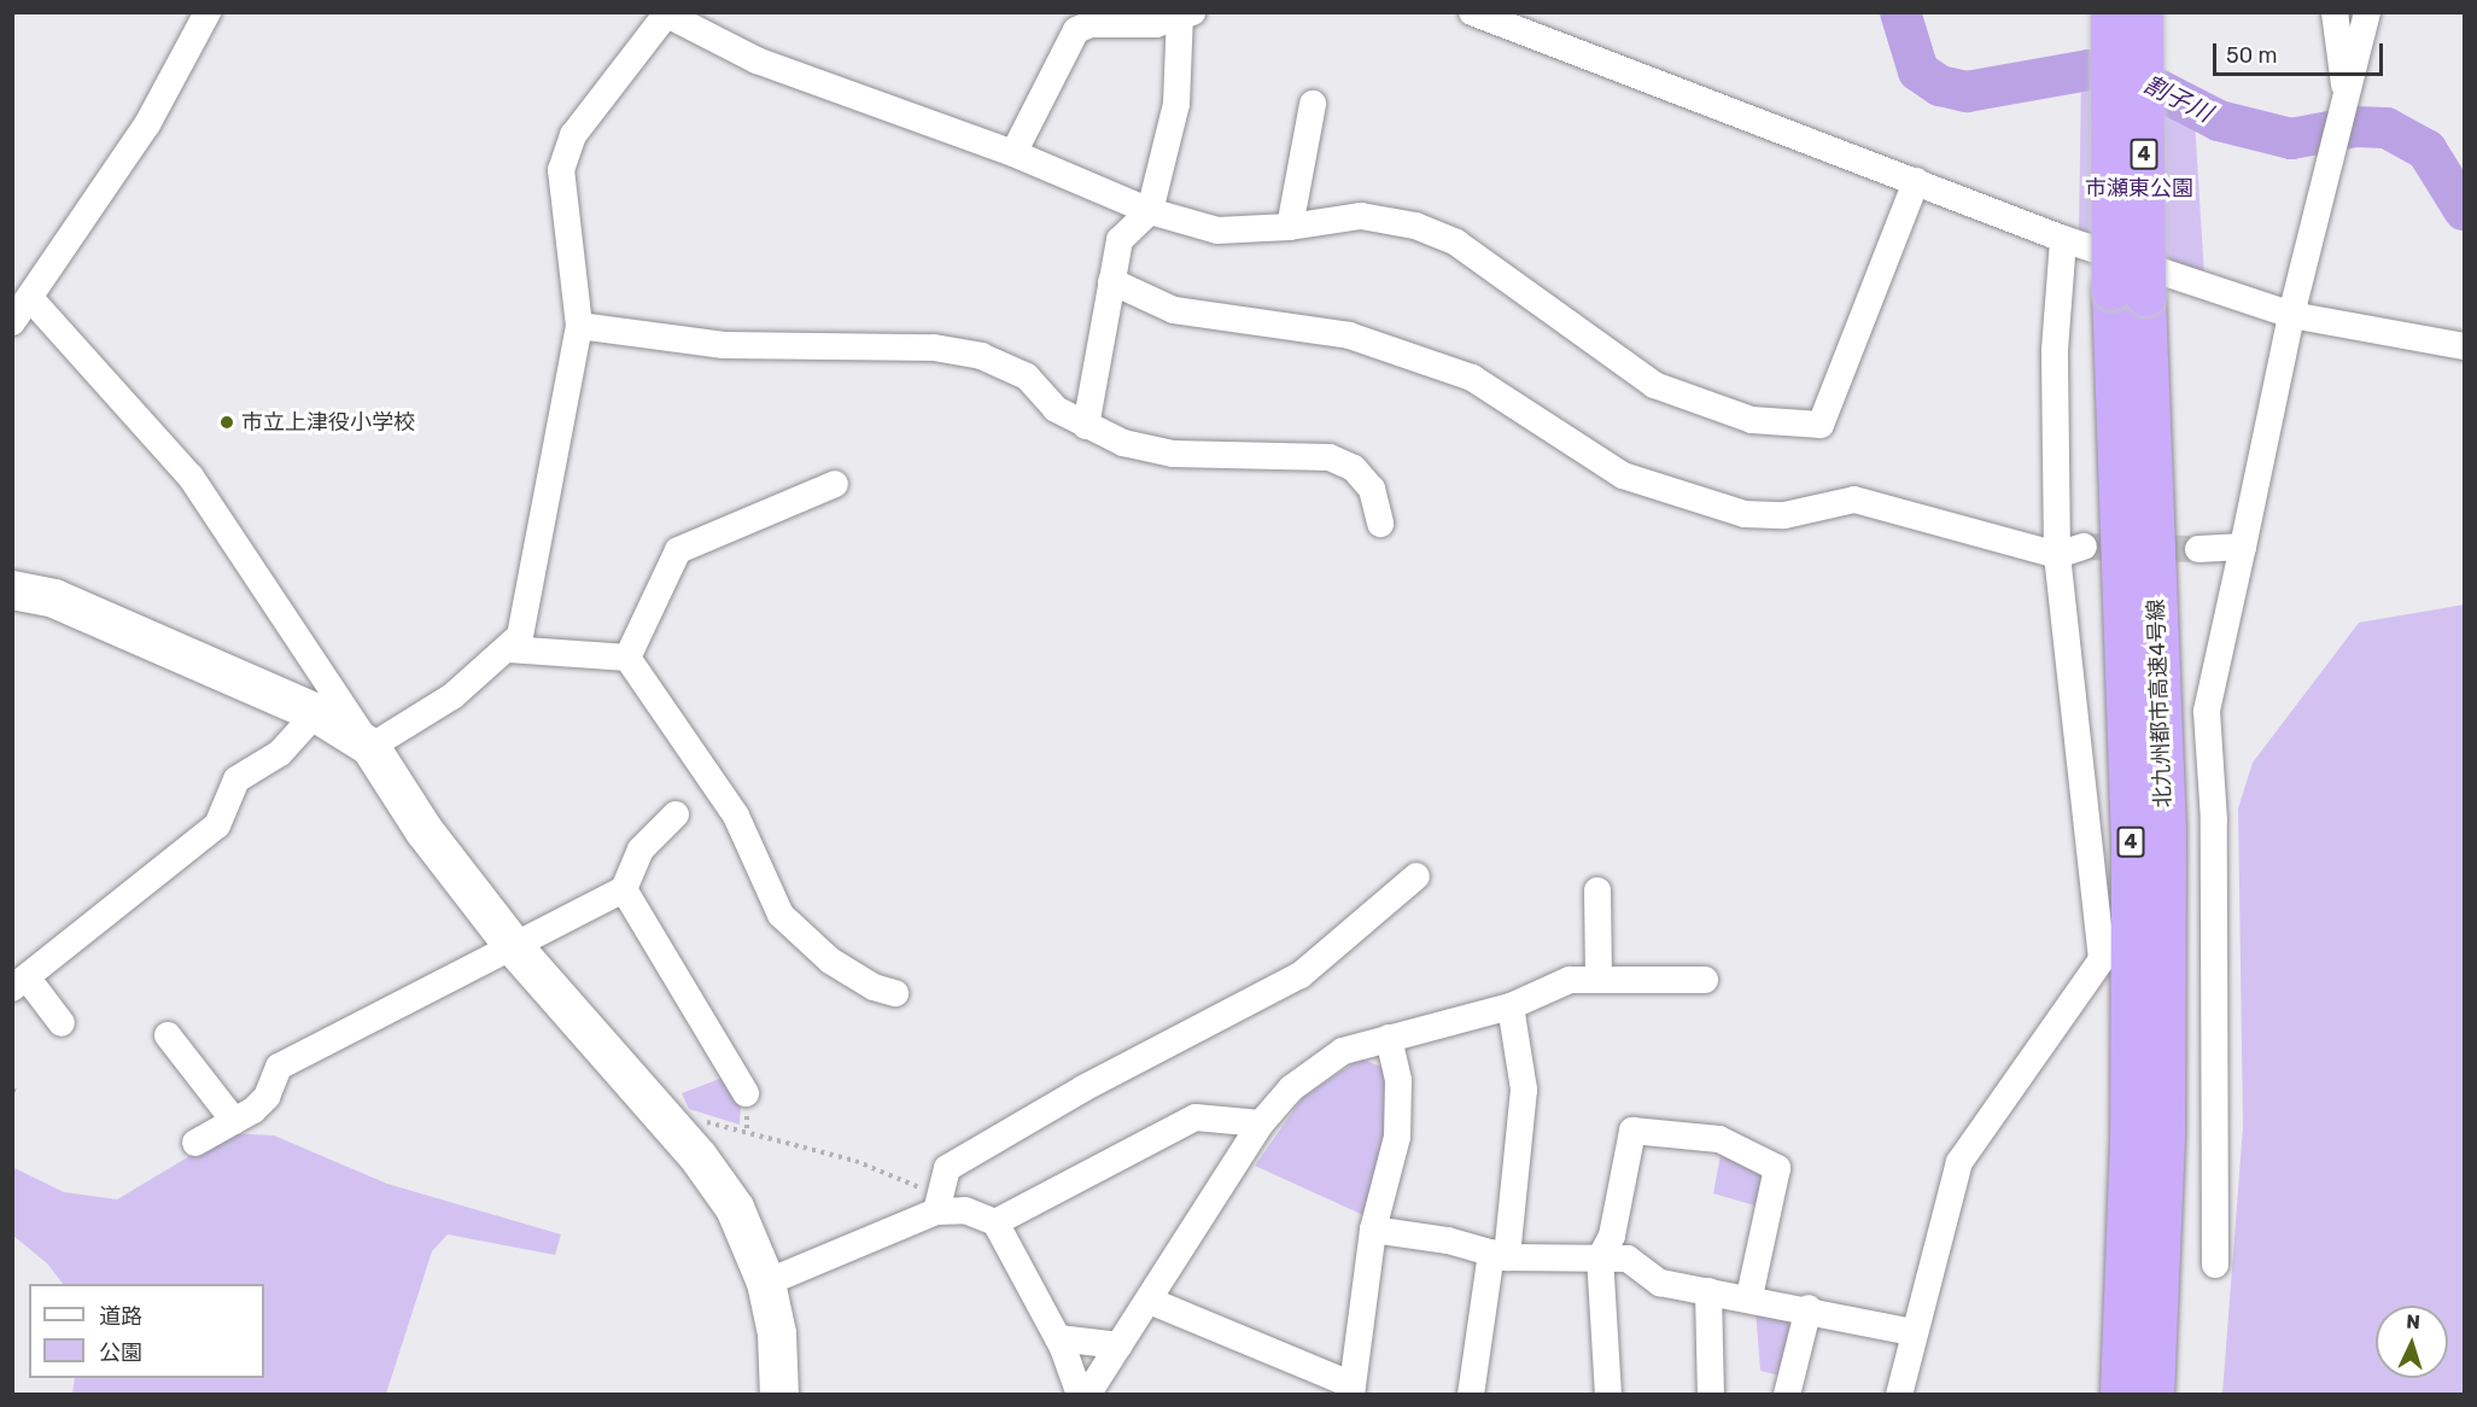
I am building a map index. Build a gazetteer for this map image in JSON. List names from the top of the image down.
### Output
{
  "streets": {
    "highway": ["4", "北九州都市高速4号線"]
  },
  "water": ["割子川"],
  "parks": ["市瀬東公園"],
  "places": ["市立上津役小学校"],
  "legend": ["道路", "公園"],
  "scale_bar": "50 m",
  "north": "top"
}
